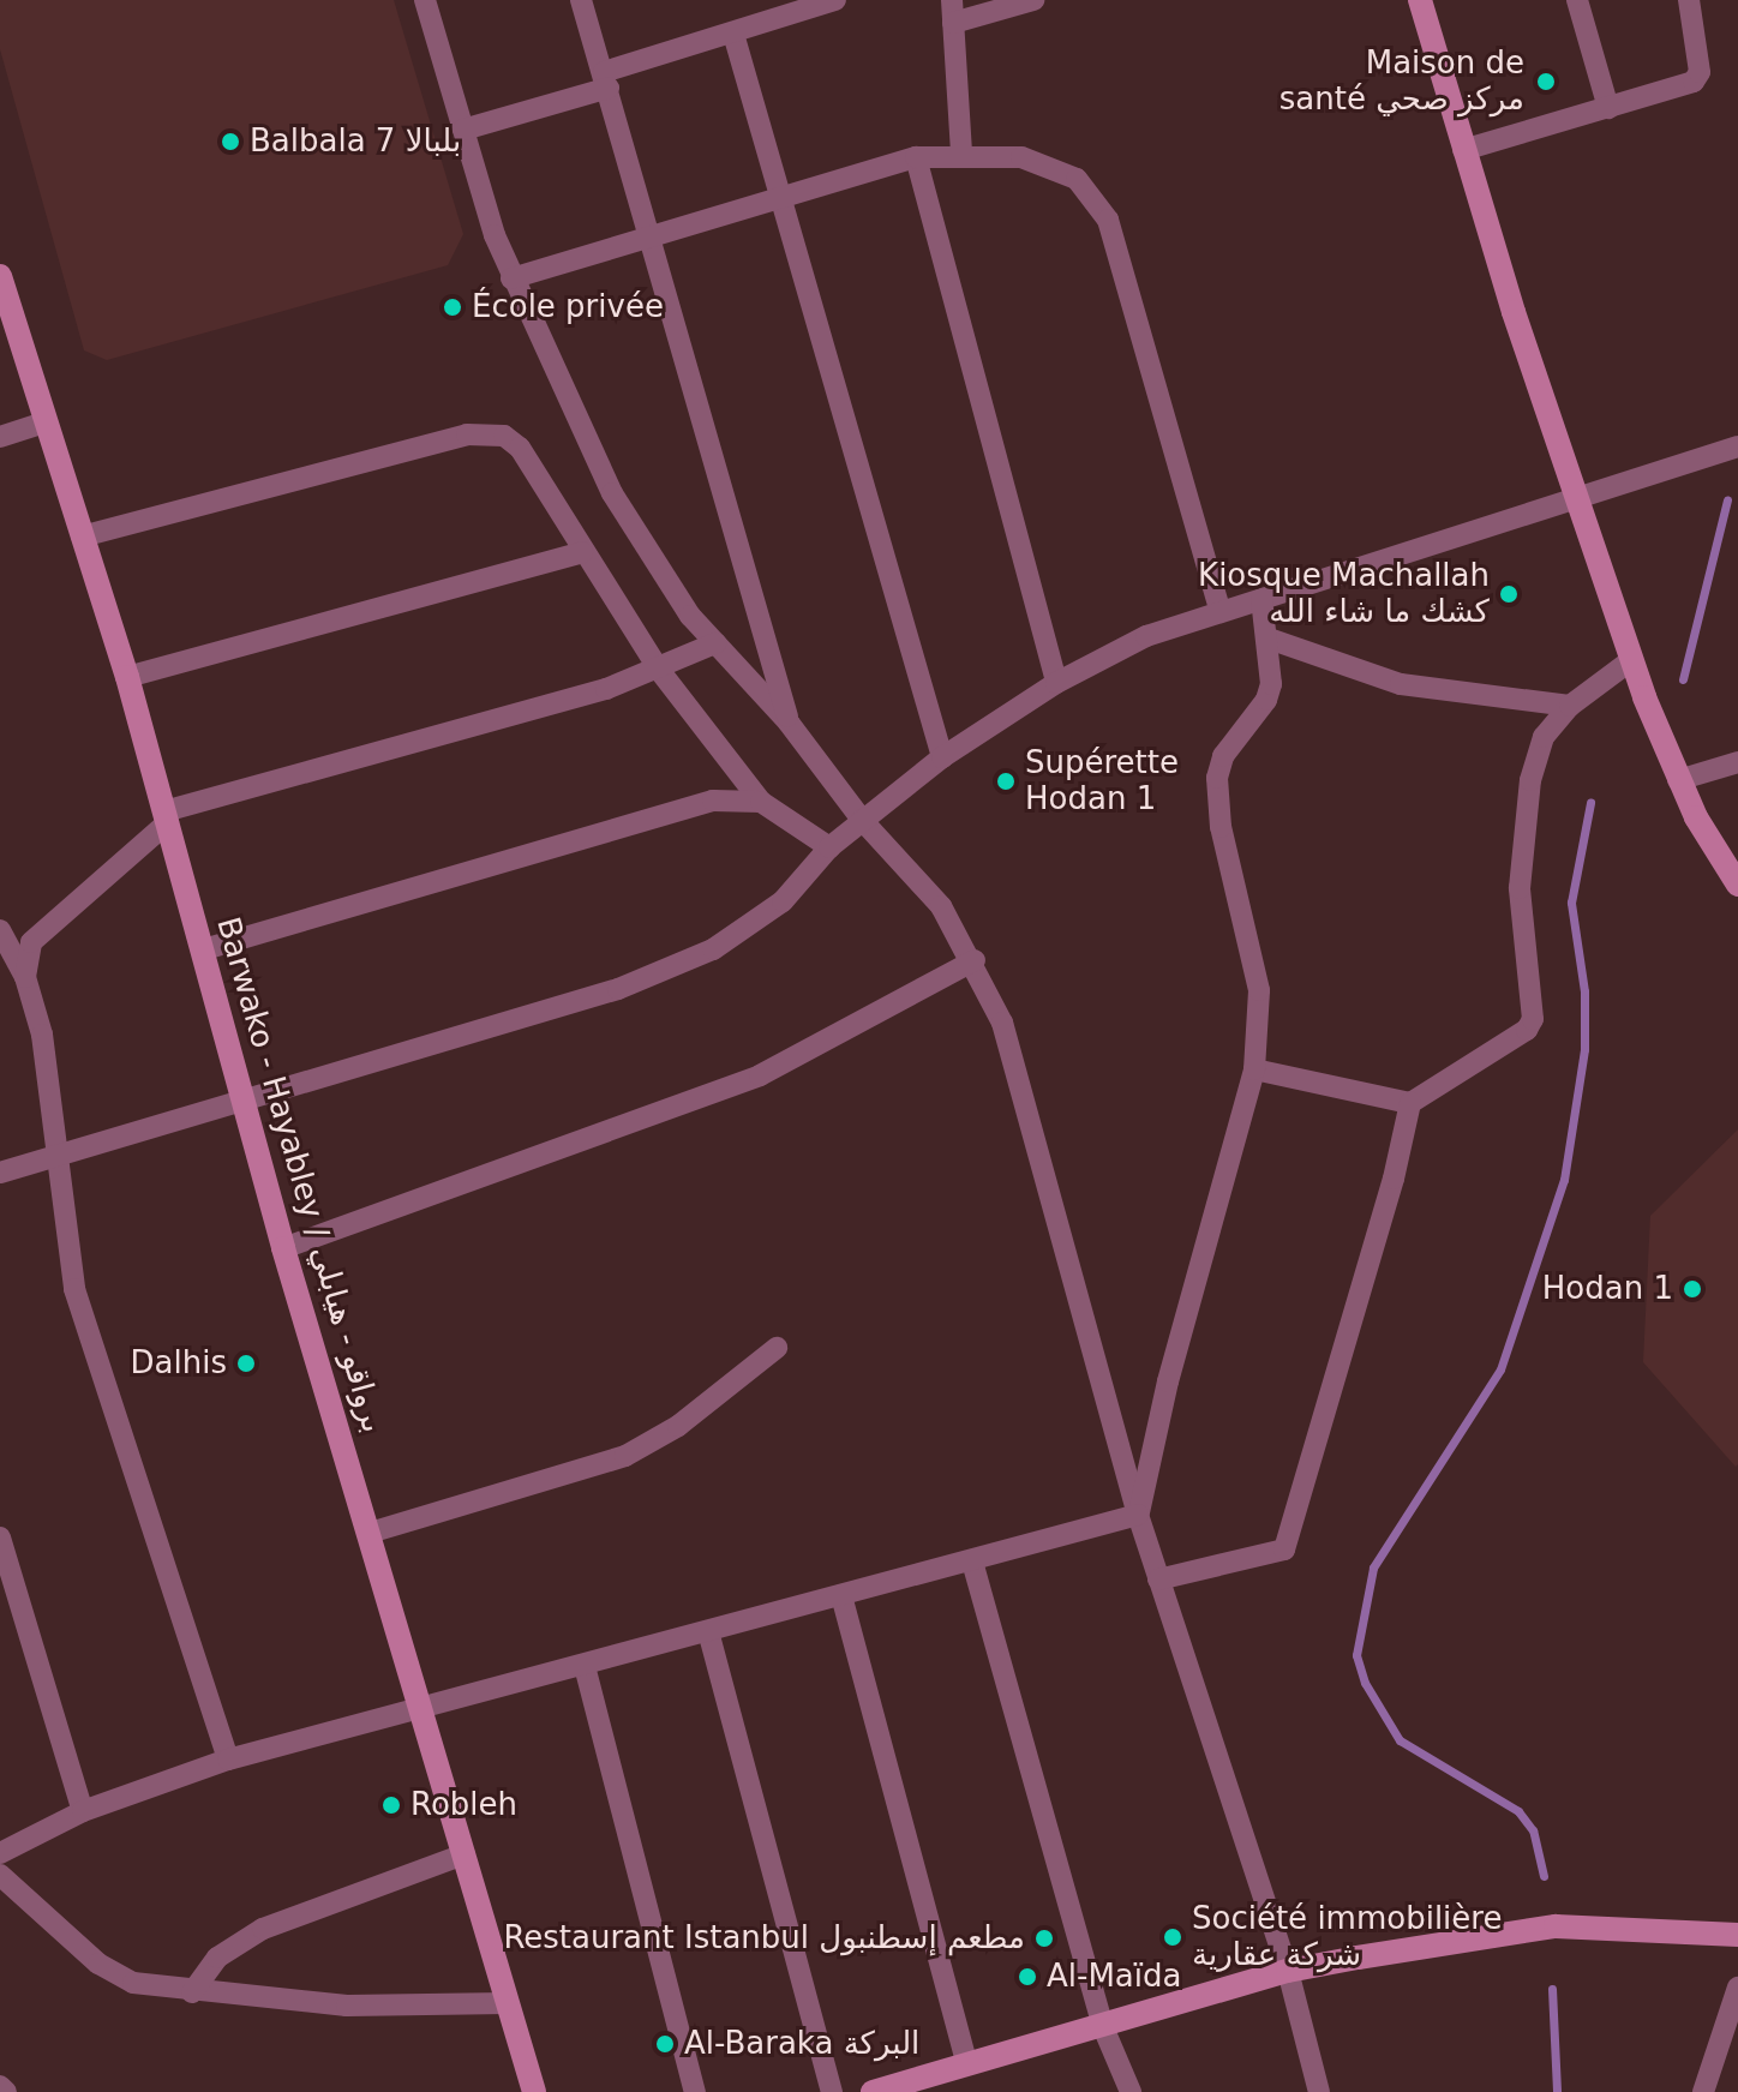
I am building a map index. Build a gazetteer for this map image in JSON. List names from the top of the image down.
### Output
{
  "streets": {
    "main road": ["Barwako - Hayabley / برواقو - هيابلي"]
  },
  "places": [
    "Maison de santé مركز صحي",
    "Balbala 7 بلبالا",
    "École privée",
    "Kiosque Machallah كشك ما شاء الله",
    "Supérette Hodan 1",
    "Hodan 1",
    "Dalhis",
    "Robleh",
    "Société immobilière شركة عقارية",
    "Restaurant Istanbul مطعم إسطنبول",
    "Al-Maïda",
    "Al-Baraka البركة"
  ]
}
